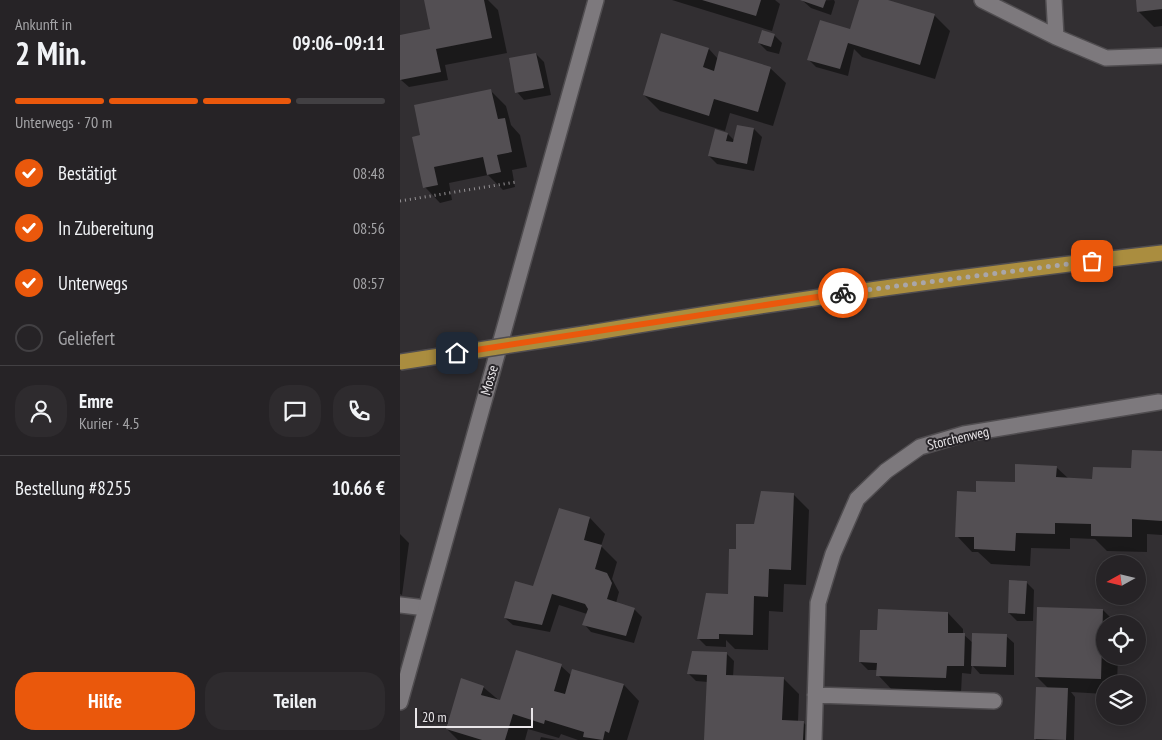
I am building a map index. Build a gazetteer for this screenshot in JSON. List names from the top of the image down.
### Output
{
  "streets": {
    "street": ["Mosse", "Storchenweg"]
  },
  "scale_bar": "20 m",
  "north": "left",
  "page": {
    "heading": ["2 Min.", "Ankunft in", "09:06–09:11"],
    "panel": [
      "Emre",
      "Kurier · 4.5",
      "Bestellung #8255",
      "10.66 €"
    ],
    "bar": "Unterwegs · 70 m",
    "list": [
      ["Bestätigt", "08:48"],
      ["In Zubereitung", "08:56"],
      ["Unterwegs", "08:57"],
      "Geliefert"
    ],
    "buttons": ["Hilfe", "Teilen"],
    "scale": "20 m"
  }
}
